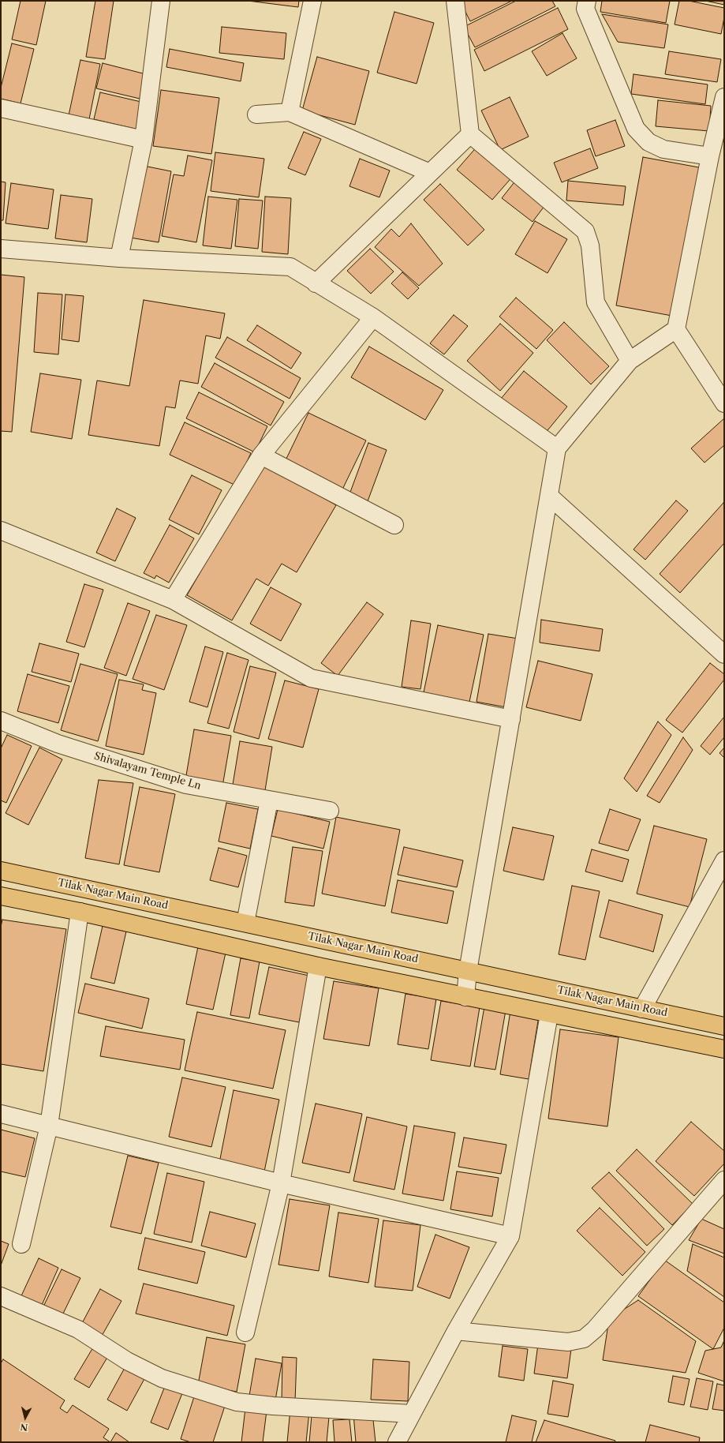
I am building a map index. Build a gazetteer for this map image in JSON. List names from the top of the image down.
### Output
{
  "streets": {
    "main road": ["Tilak Nagar Main Road"],
    "street": ["Shivalayam Temple Ln"]
  },
  "north": "bottom"
}
